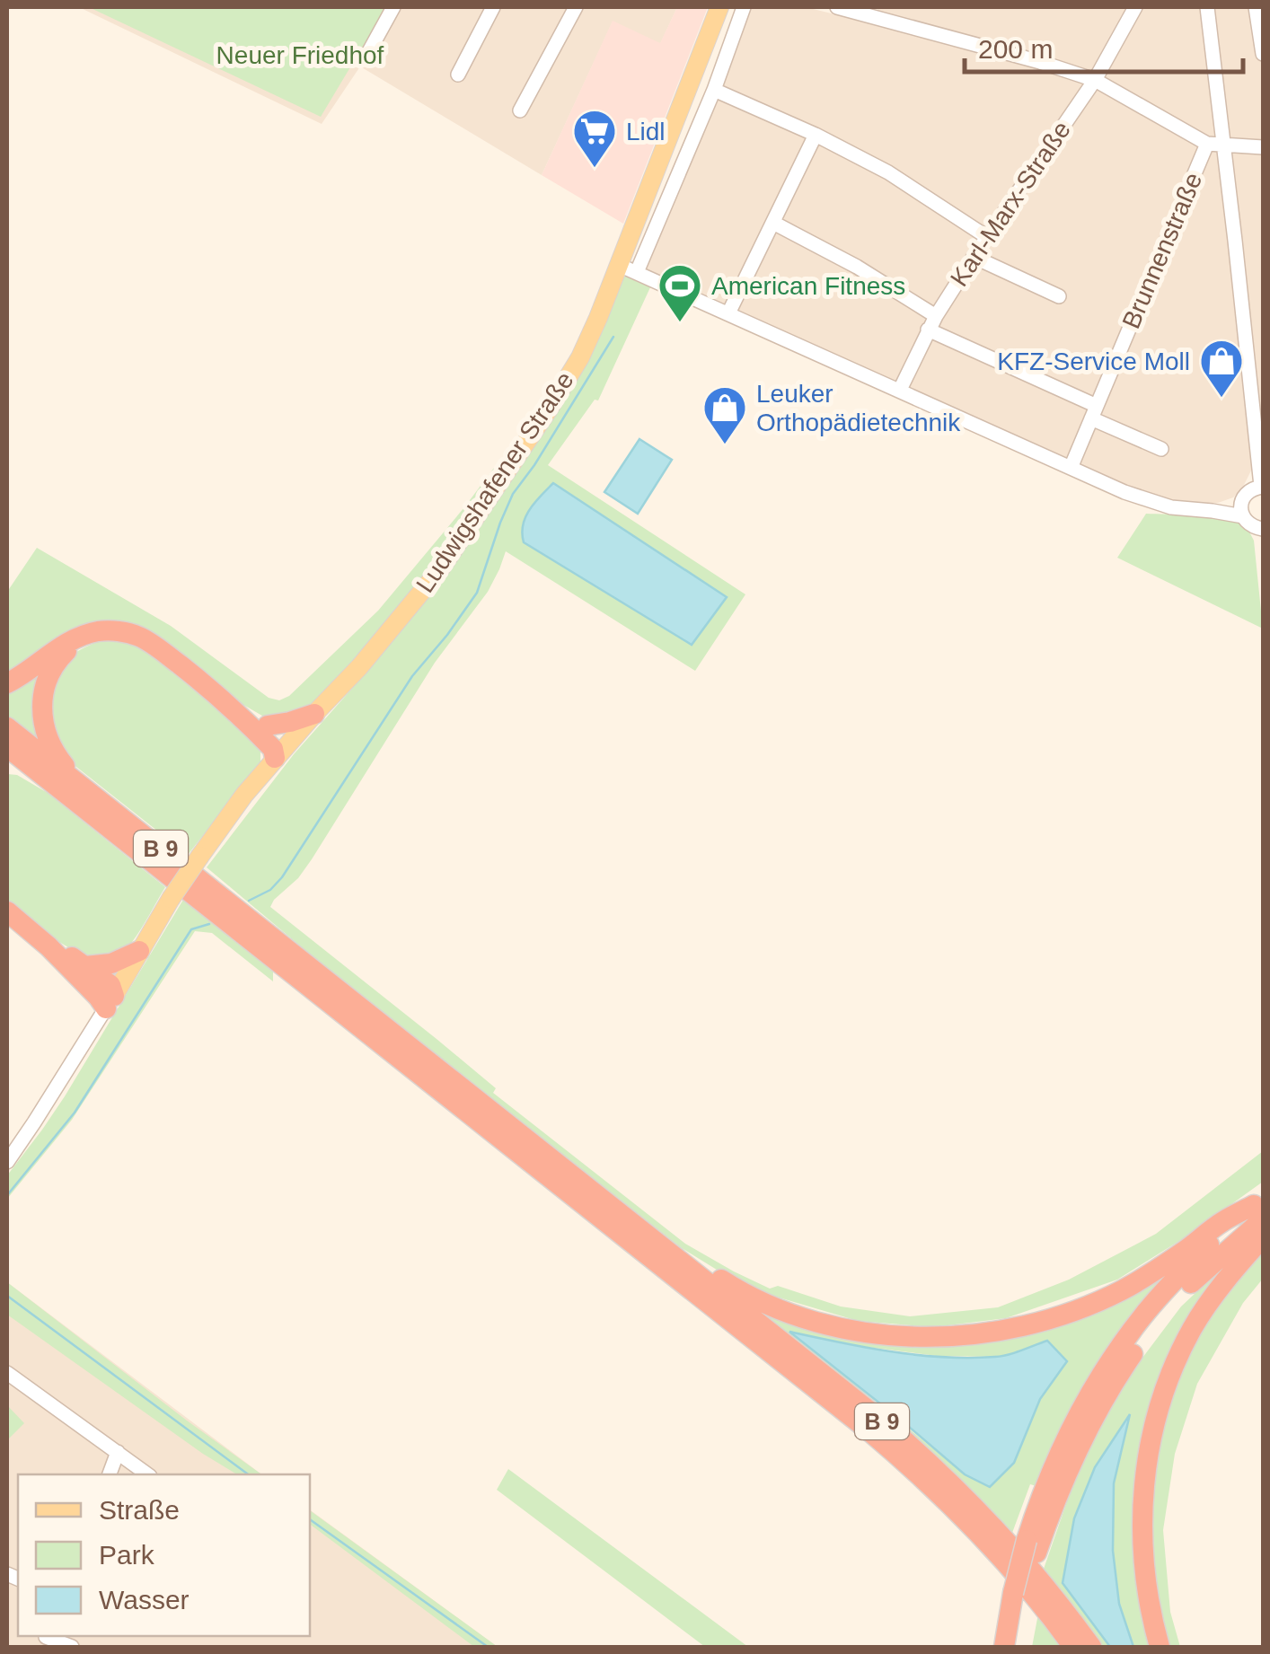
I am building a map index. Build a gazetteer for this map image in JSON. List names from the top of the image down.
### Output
{
  "streets": {
    "highway": ["B 9"],
    "main road": ["Ludwigshafener Straße"],
    "street": ["Karl-Marx-Straße", "Brunnenstraße"]
  },
  "parks": ["Neuer Friedhof"],
  "places": {
    "supermarket": ["Lidl"],
    "sports": ["American Fitness"],
    "shop": ["KFZ-Service Moll", "Leuker Orthopädietechnik"]
  },
  "legend": ["Straße", "Park", "Wasser"],
  "scale_bar": "200 m"
}
